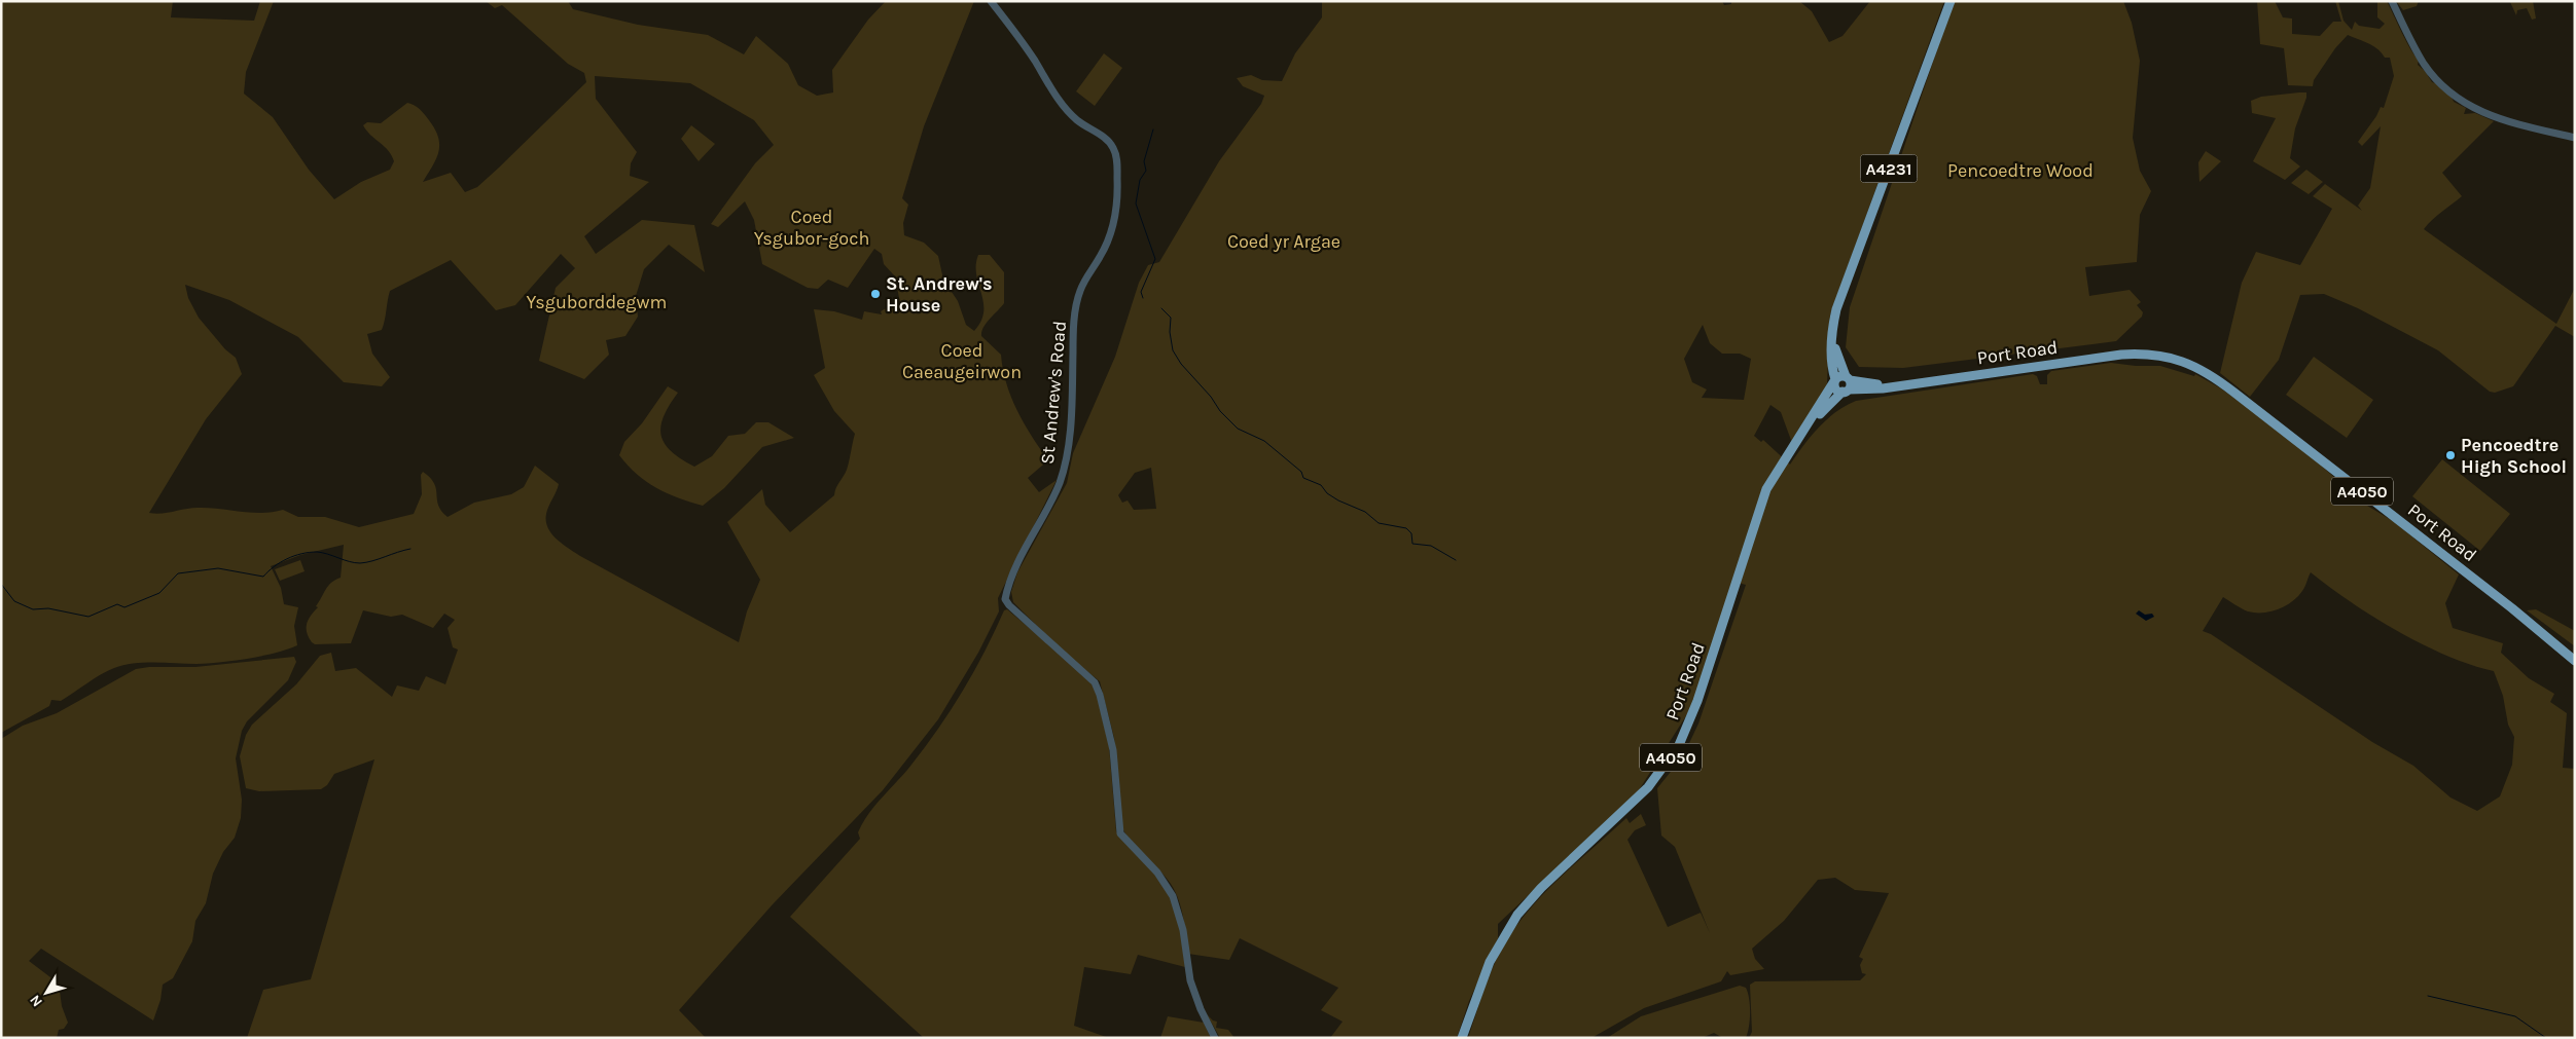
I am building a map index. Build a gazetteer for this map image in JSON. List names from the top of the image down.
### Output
{
  "streets": {
    "main road": ["A4231", "Port Road", "A4050"],
    "street": ["St Andrew's Road"]
  },
  "crossings": [
    ["A4231", "Port Road"]
  ],
  "parks": [
    "Pencoedtre Wood",
    "Coed Ysgubor-goch",
    "Coed yr Argae",
    "Ysguborddegwm",
    "Coed Caeaugeirwon"
  ],
  "places": ["St. Andrew's House", "Pencoedtre High School"],
  "north": "bottom left"
}
